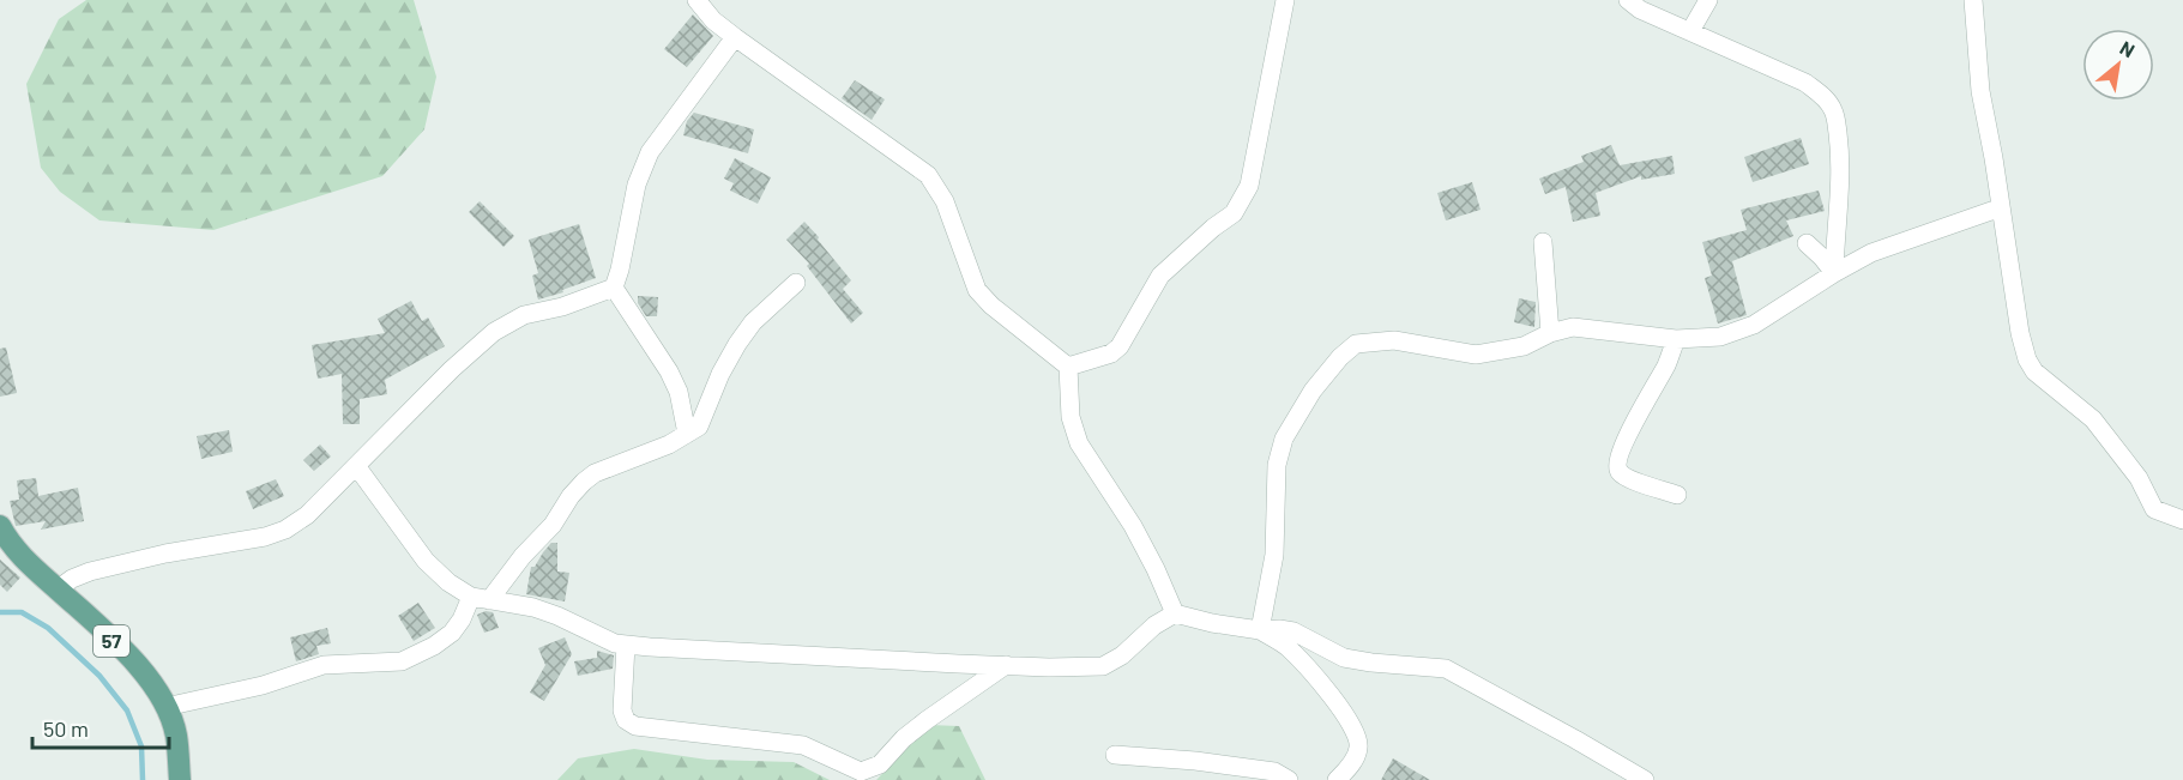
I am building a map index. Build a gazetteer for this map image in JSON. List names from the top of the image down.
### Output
{
  "streets": {
    "main road": ["57"]
  },
  "scale_bar": "50 m",
  "north": "top right"
}
